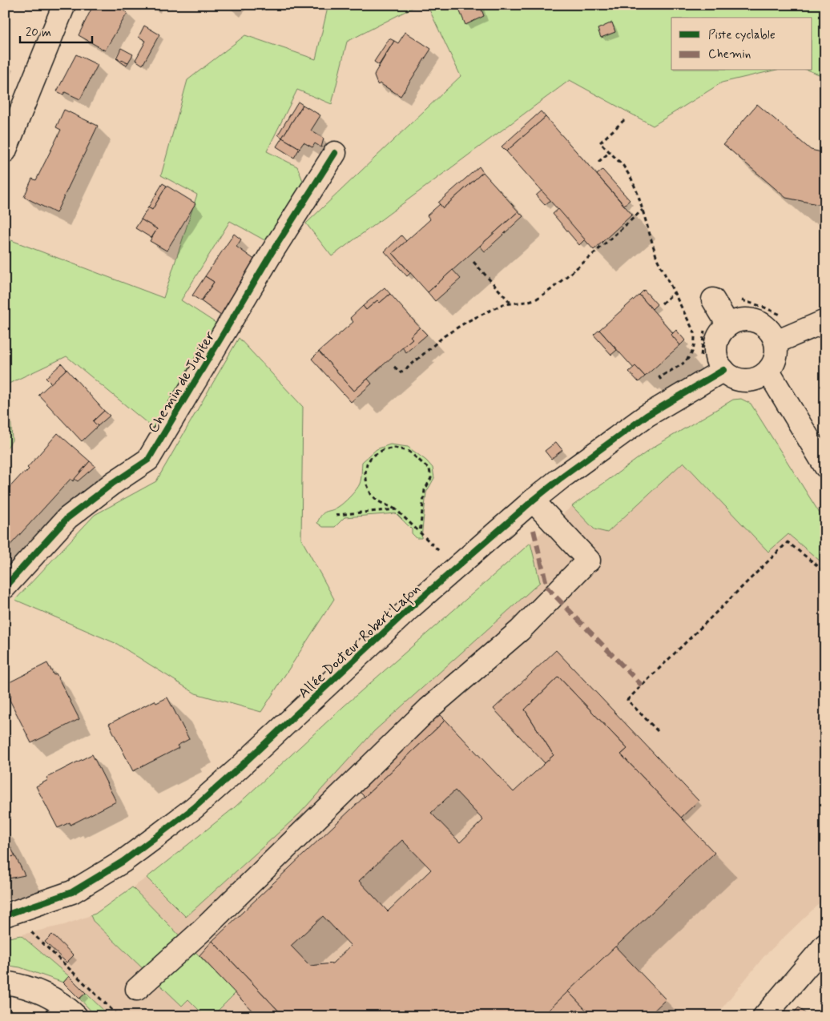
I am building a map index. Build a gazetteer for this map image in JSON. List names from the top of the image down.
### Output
{
  "streets": {
    "street": ["Chemin de Jupiter", "Allée Docteur Robert Lafon"]
  },
  "legend": ["Piste cyclable", "Chemin"],
  "scale_bar": "20 m"
}
